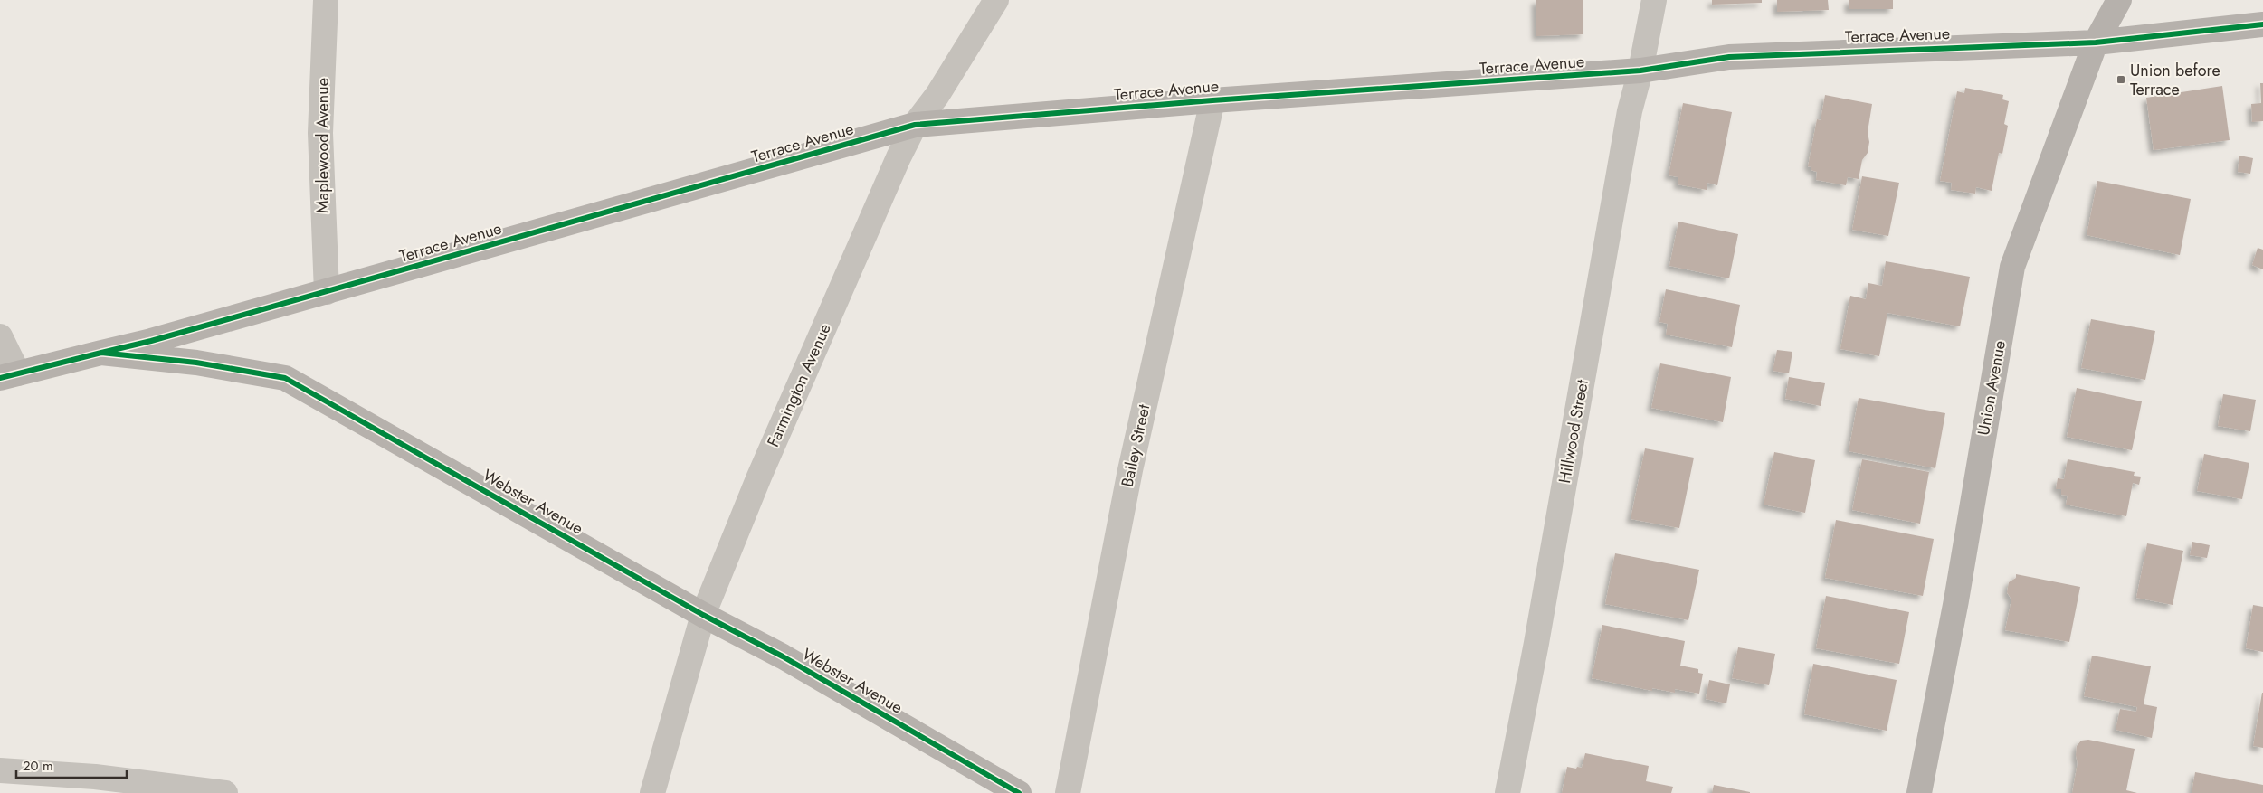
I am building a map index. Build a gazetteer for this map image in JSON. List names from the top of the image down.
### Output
{
  "streets": {
    "street": [
      "Terrace Avenue",
      "Maplewood Avenue",
      "Farmington Avenue",
      "Union Avenue",
      "Hillwood Street",
      "Bailey Street",
      "Webster Avenue"
    ]
  },
  "crossings": [
    ["Terrace Avenue", "Maplewood Avenue"],
    ["Terrace Avenue", "Farmington Avenue"],
    ["Terrace Avenue", "Union Avenue"],
    ["Terrace Avenue", "Hillwood Street"],
    ["Terrace Avenue", "Bailey Street"],
    ["Terrace Avenue", "Webster Avenue"],
    ["Farmington Avenue", "Webster Avenue"]
  ],
  "places": {
    "transit": ["Union before Terrace"]
  },
  "scale_bar": "20 m"
}
